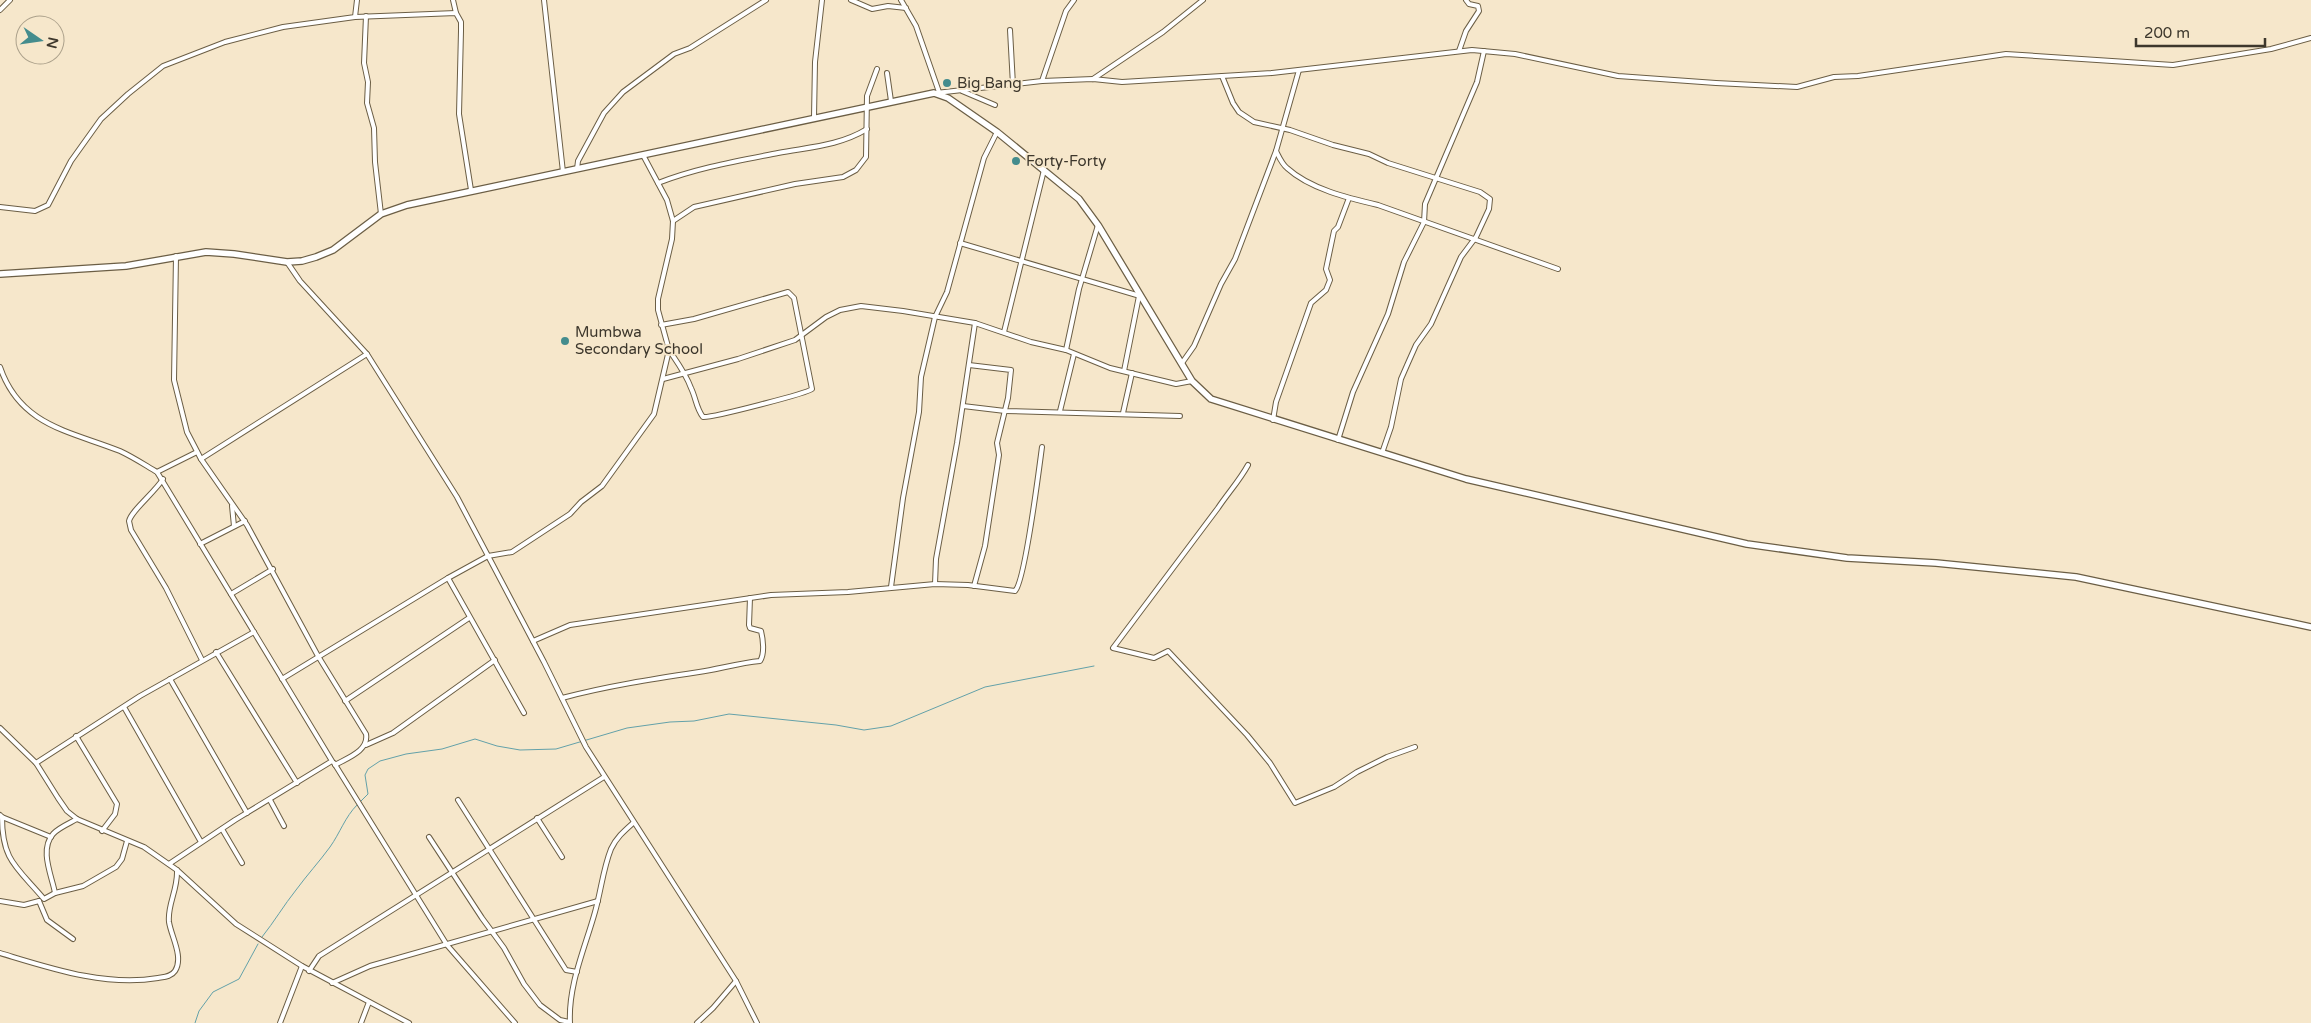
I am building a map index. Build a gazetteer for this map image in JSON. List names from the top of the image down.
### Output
{
  "places": ["Big Bang", "Forty-Forty", "Mumbwa Secondary School"],
  "scale_bar": "200 m",
  "north": "right"
}
